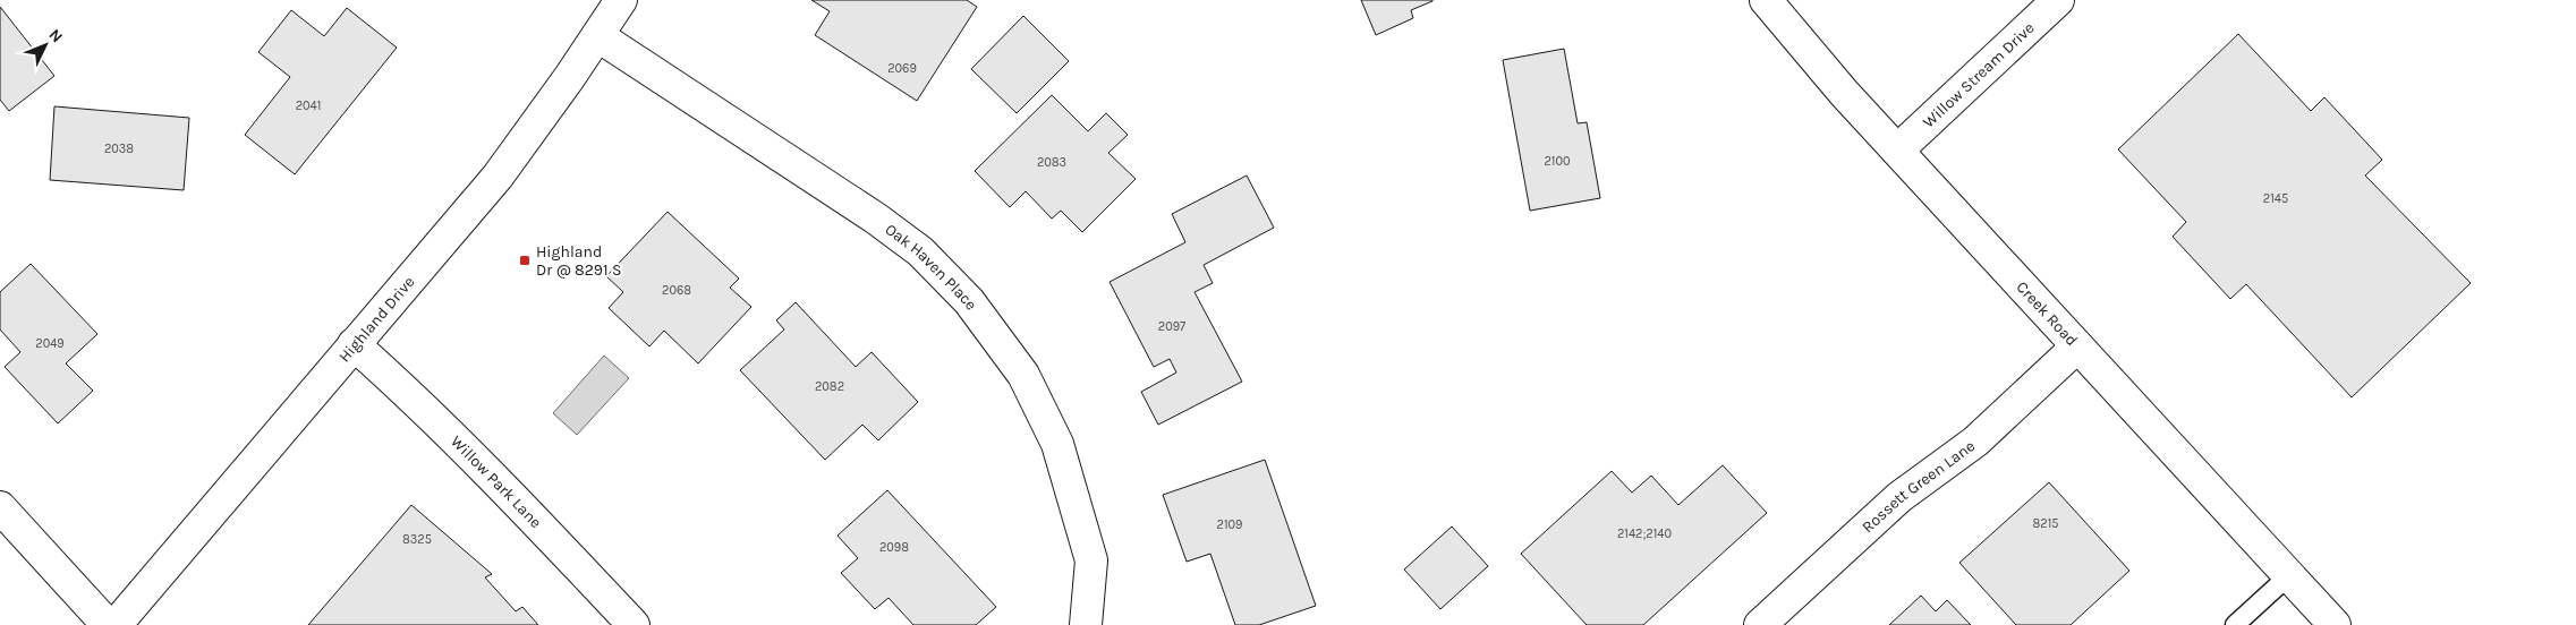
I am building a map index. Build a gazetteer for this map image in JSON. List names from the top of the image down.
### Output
{
  "streets": {
    "street": [
      "Willow Stream Drive",
      "Oak Haven Place",
      "Creek Road",
      "Highland Drive",
      "Willow Park Lane",
      "Rossett Green Lane"
    ]
  },
  "crossings": [
    ["Willow Stream Drive", "Creek Road"],
    ["Oak Haven Place", "Highland Drive"],
    ["Creek Road", "Rossett Green Lane"],
    ["Highland Drive", "Willow Park Lane"]
  ],
  "places": {
    "transit": ["Highland Dr @ 8291 S"]
  },
  "house_numbers": [
    "2069",
    "2041",
    "2038",
    "2100",
    "2083",
    "2145",
    "2068",
    "2097",
    "2049",
    "2082",
    "8215",
    "2109",
    "2142;2140",
    "8325",
    "2098"
  ],
  "north": "top right"
}
